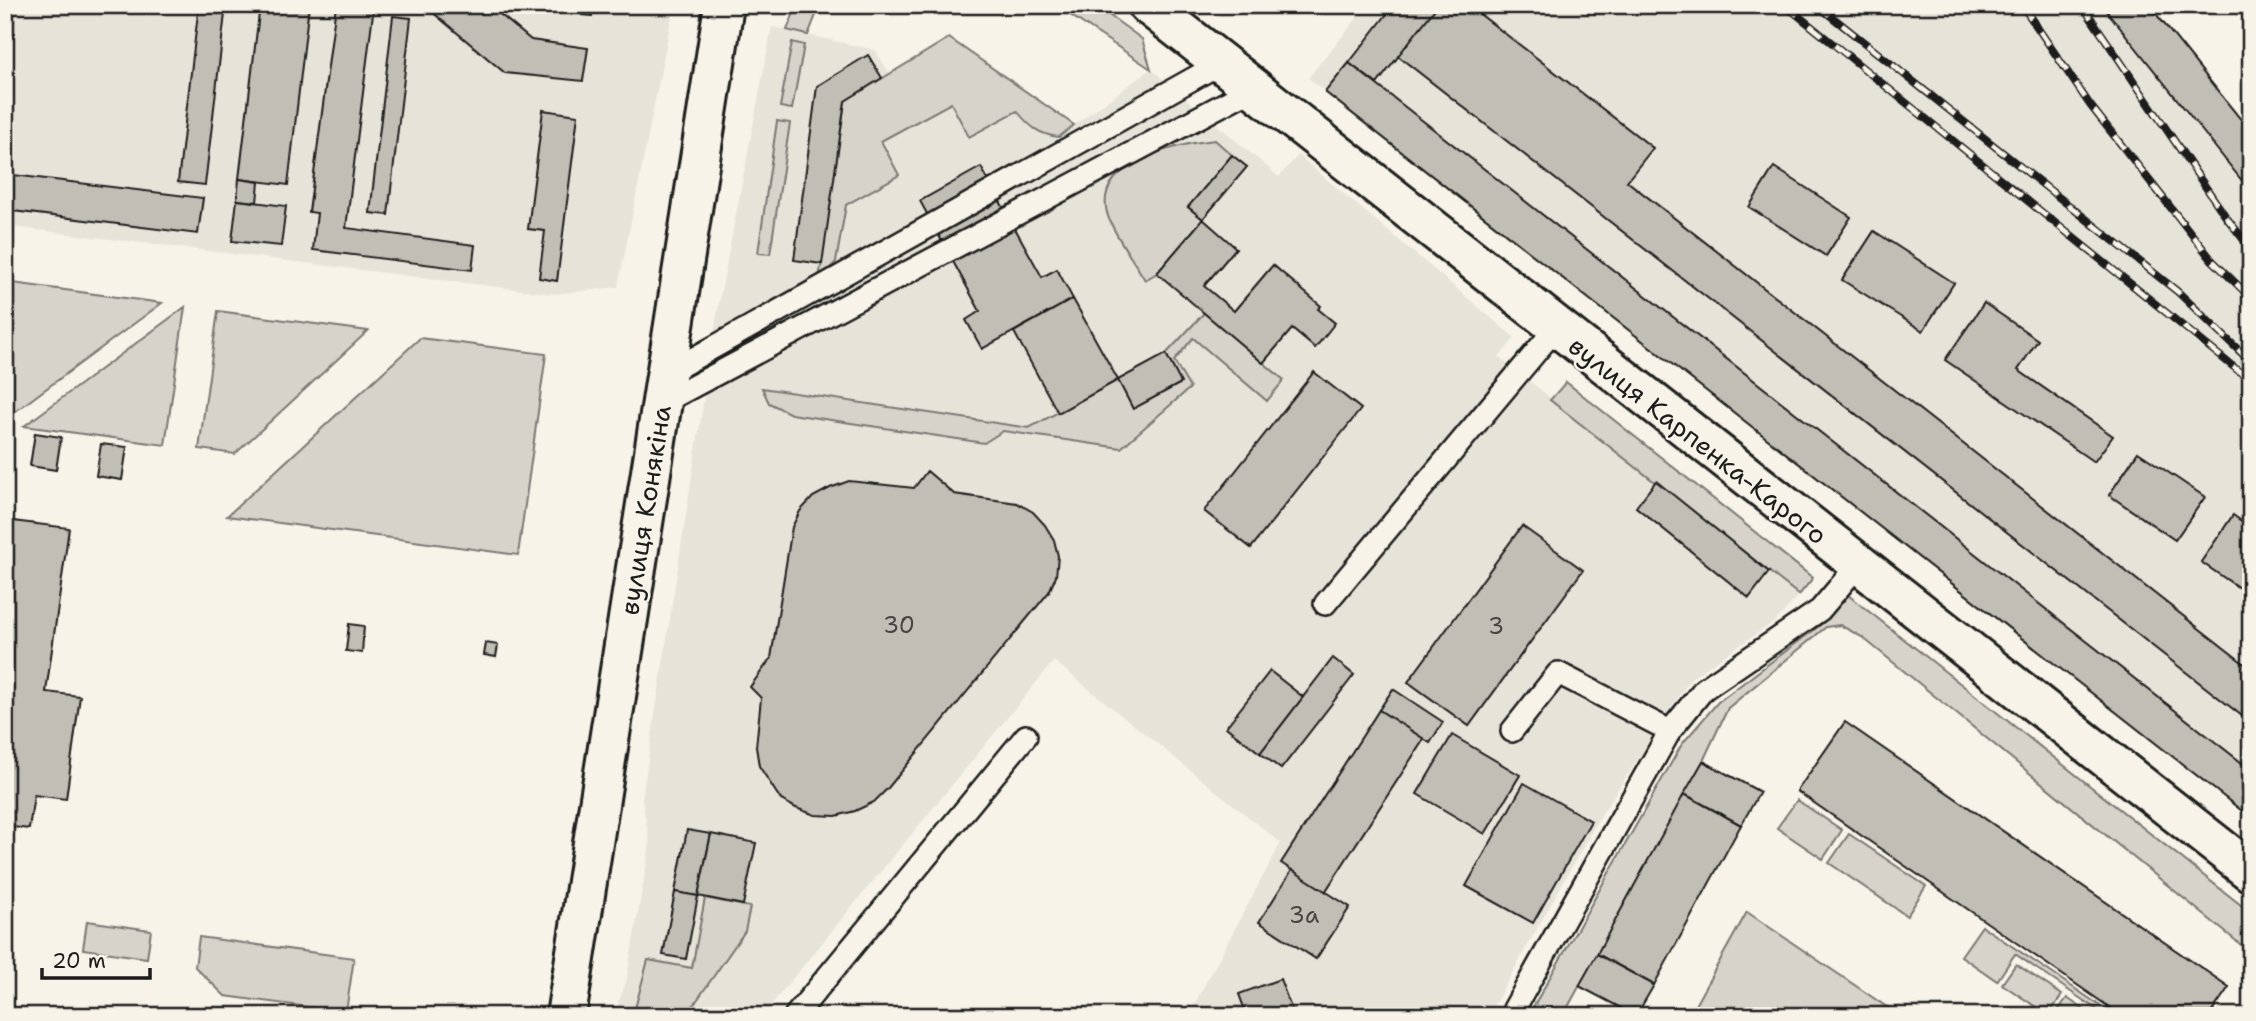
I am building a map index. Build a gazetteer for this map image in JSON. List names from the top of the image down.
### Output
{
  "streets": {
    "main road": ["вулиця Карпенка-Карого", "вулиця Конякіна"]
  },
  "house_numbers": ["30", "3", "3а"],
  "scale_bar": "20 m"
}
